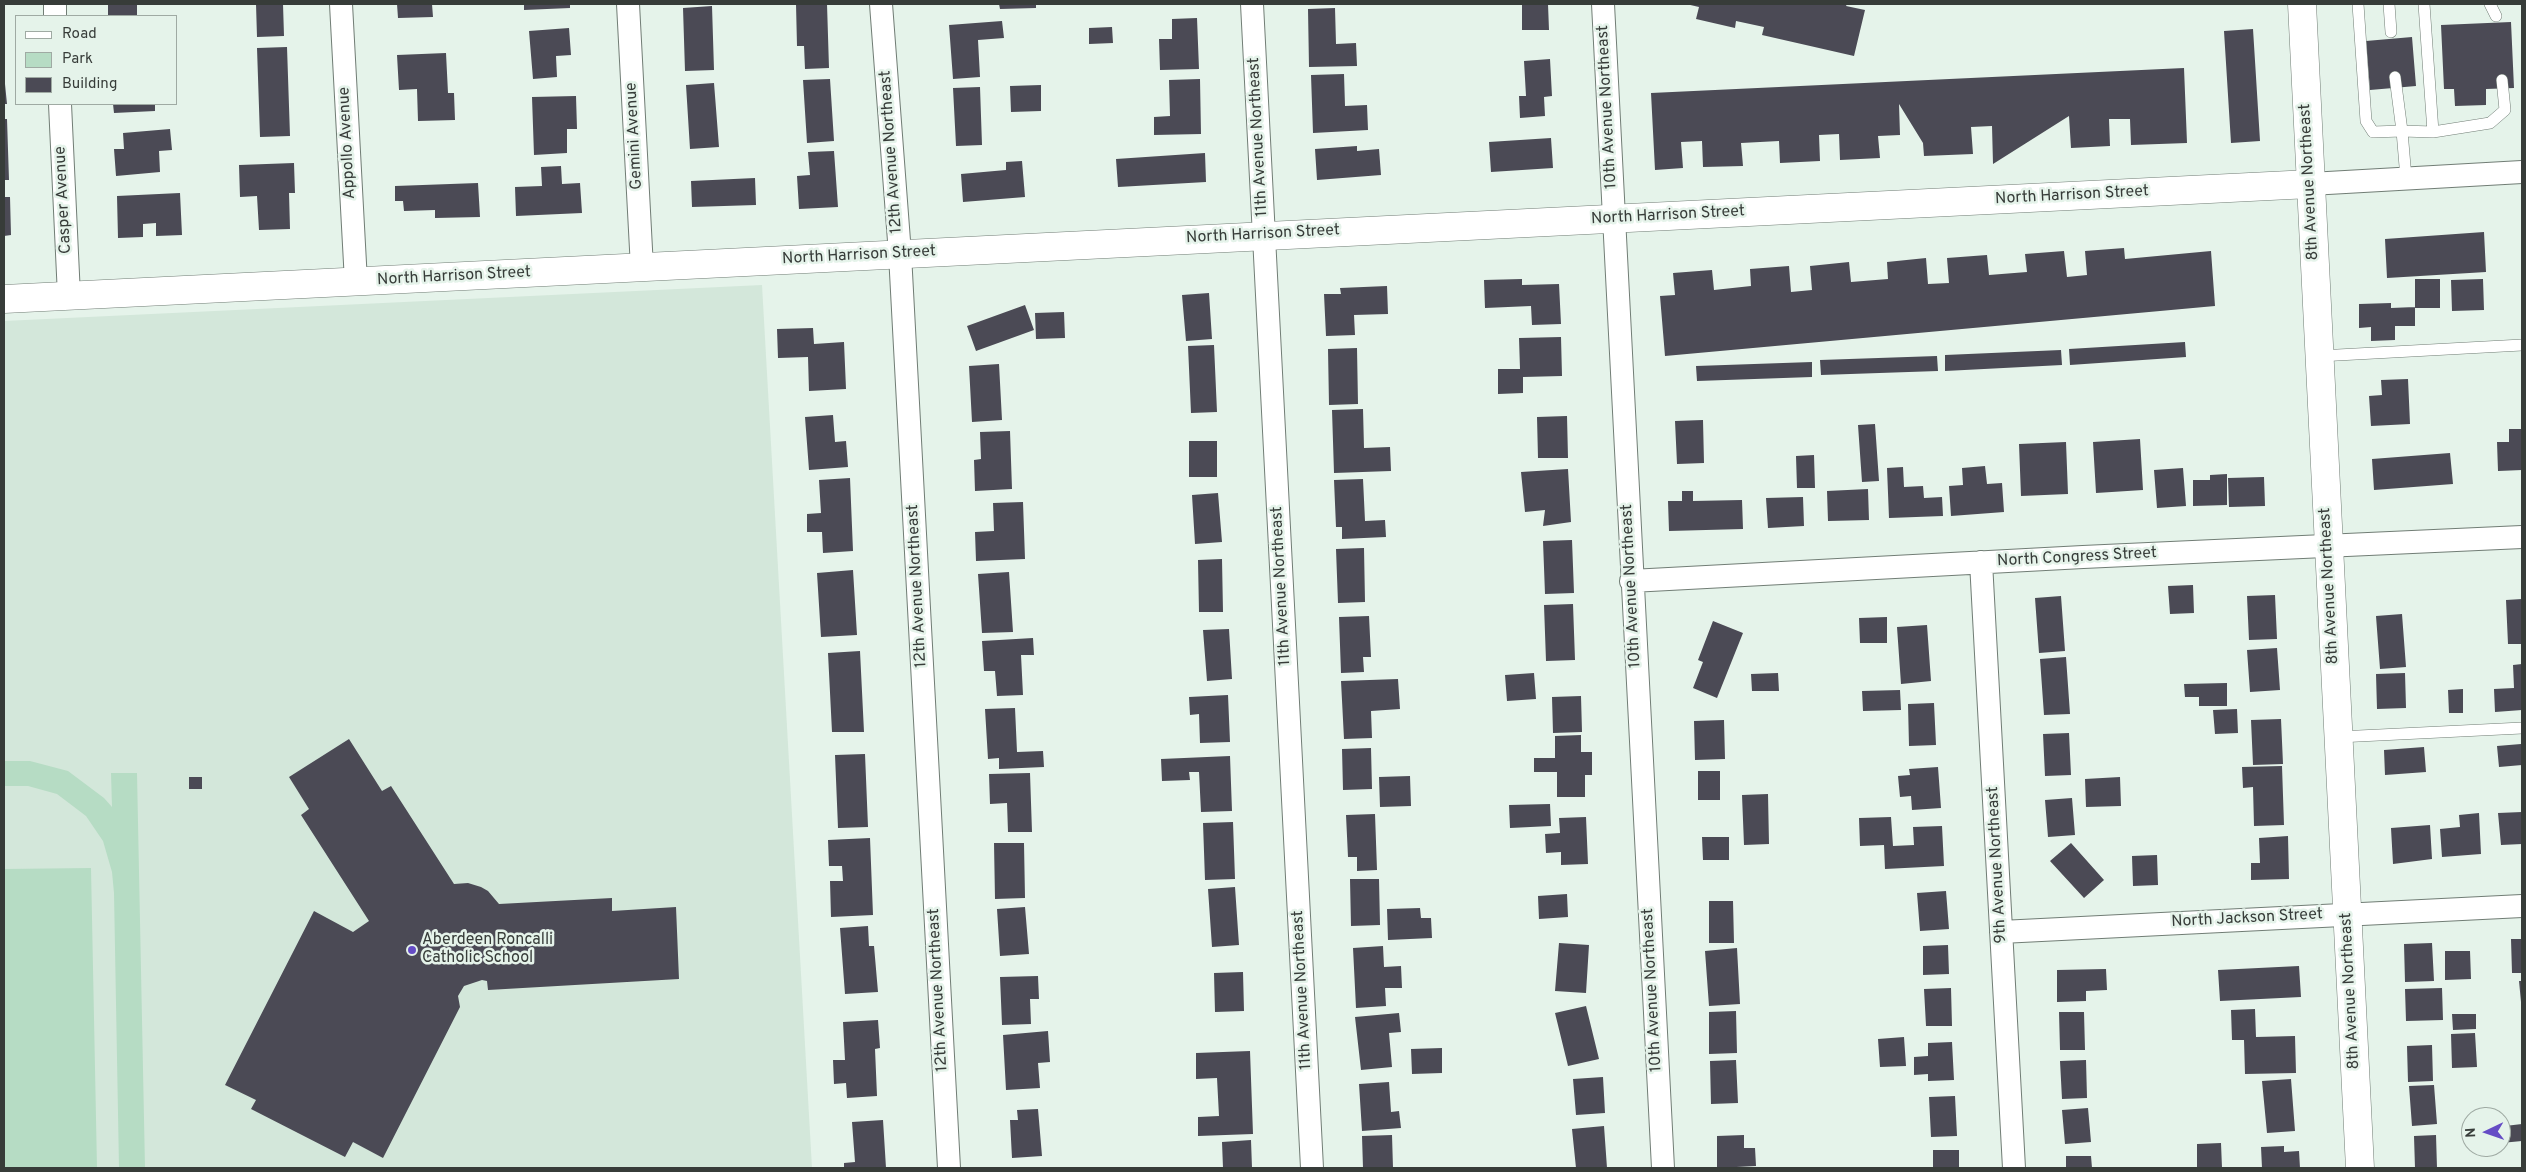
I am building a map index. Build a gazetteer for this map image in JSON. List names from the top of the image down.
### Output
{
  "streets": {
    "street": [
      "10th Avenue Northeast",
      "Gemini Avenue",
      "11th Avenue Northeast",
      "Appollo Avenue",
      "12th Avenue Northeast",
      "8th Avenue Northeast",
      "North Harrison Street",
      "Casper Avenue",
      "North Congress Street",
      "9th Avenue Northeast",
      "North Jackson Street"
    ]
  },
  "crossings": [
    ["10th Avenue Northeast", "North Harrison Street"],
    ["10th Avenue Northeast", "North Congress Street"],
    ["Gemini Avenue", "North Harrison Street"],
    ["11th Avenue Northeast", "North Harrison Street"],
    ["Appollo Avenue", "North Harrison Street"],
    ["12th Avenue Northeast", "North Harrison Street"],
    ["8th Avenue Northeast", "North Harrison Street"],
    ["8th Avenue Northeast", "North Congress Street"],
    ["8th Avenue Northeast", "North Jackson Street"],
    ["North Harrison Street", "Casper Avenue"],
    ["North Congress Street", "9th Avenue Northeast"],
    ["9th Avenue Northeast", "North Jackson Street"]
  ],
  "places": ["Aberdeen Roncalli Catholic School"],
  "legend": ["Road", "Park", "Building"],
  "north": "left"
}
